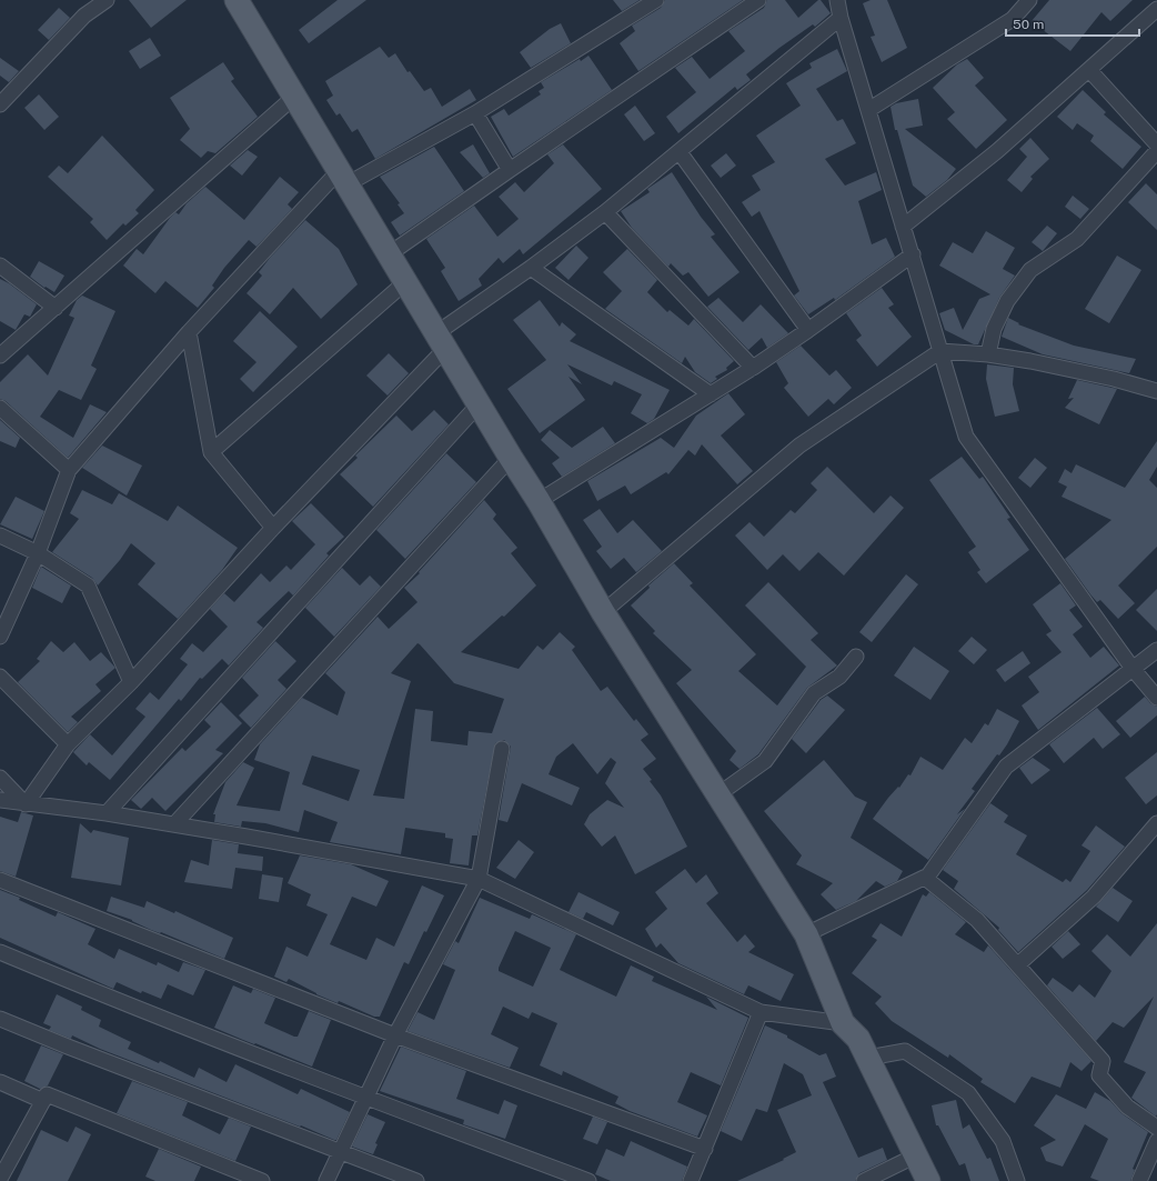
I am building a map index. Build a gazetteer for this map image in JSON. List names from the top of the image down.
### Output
{
  "scale_bar": "50 m"
}
